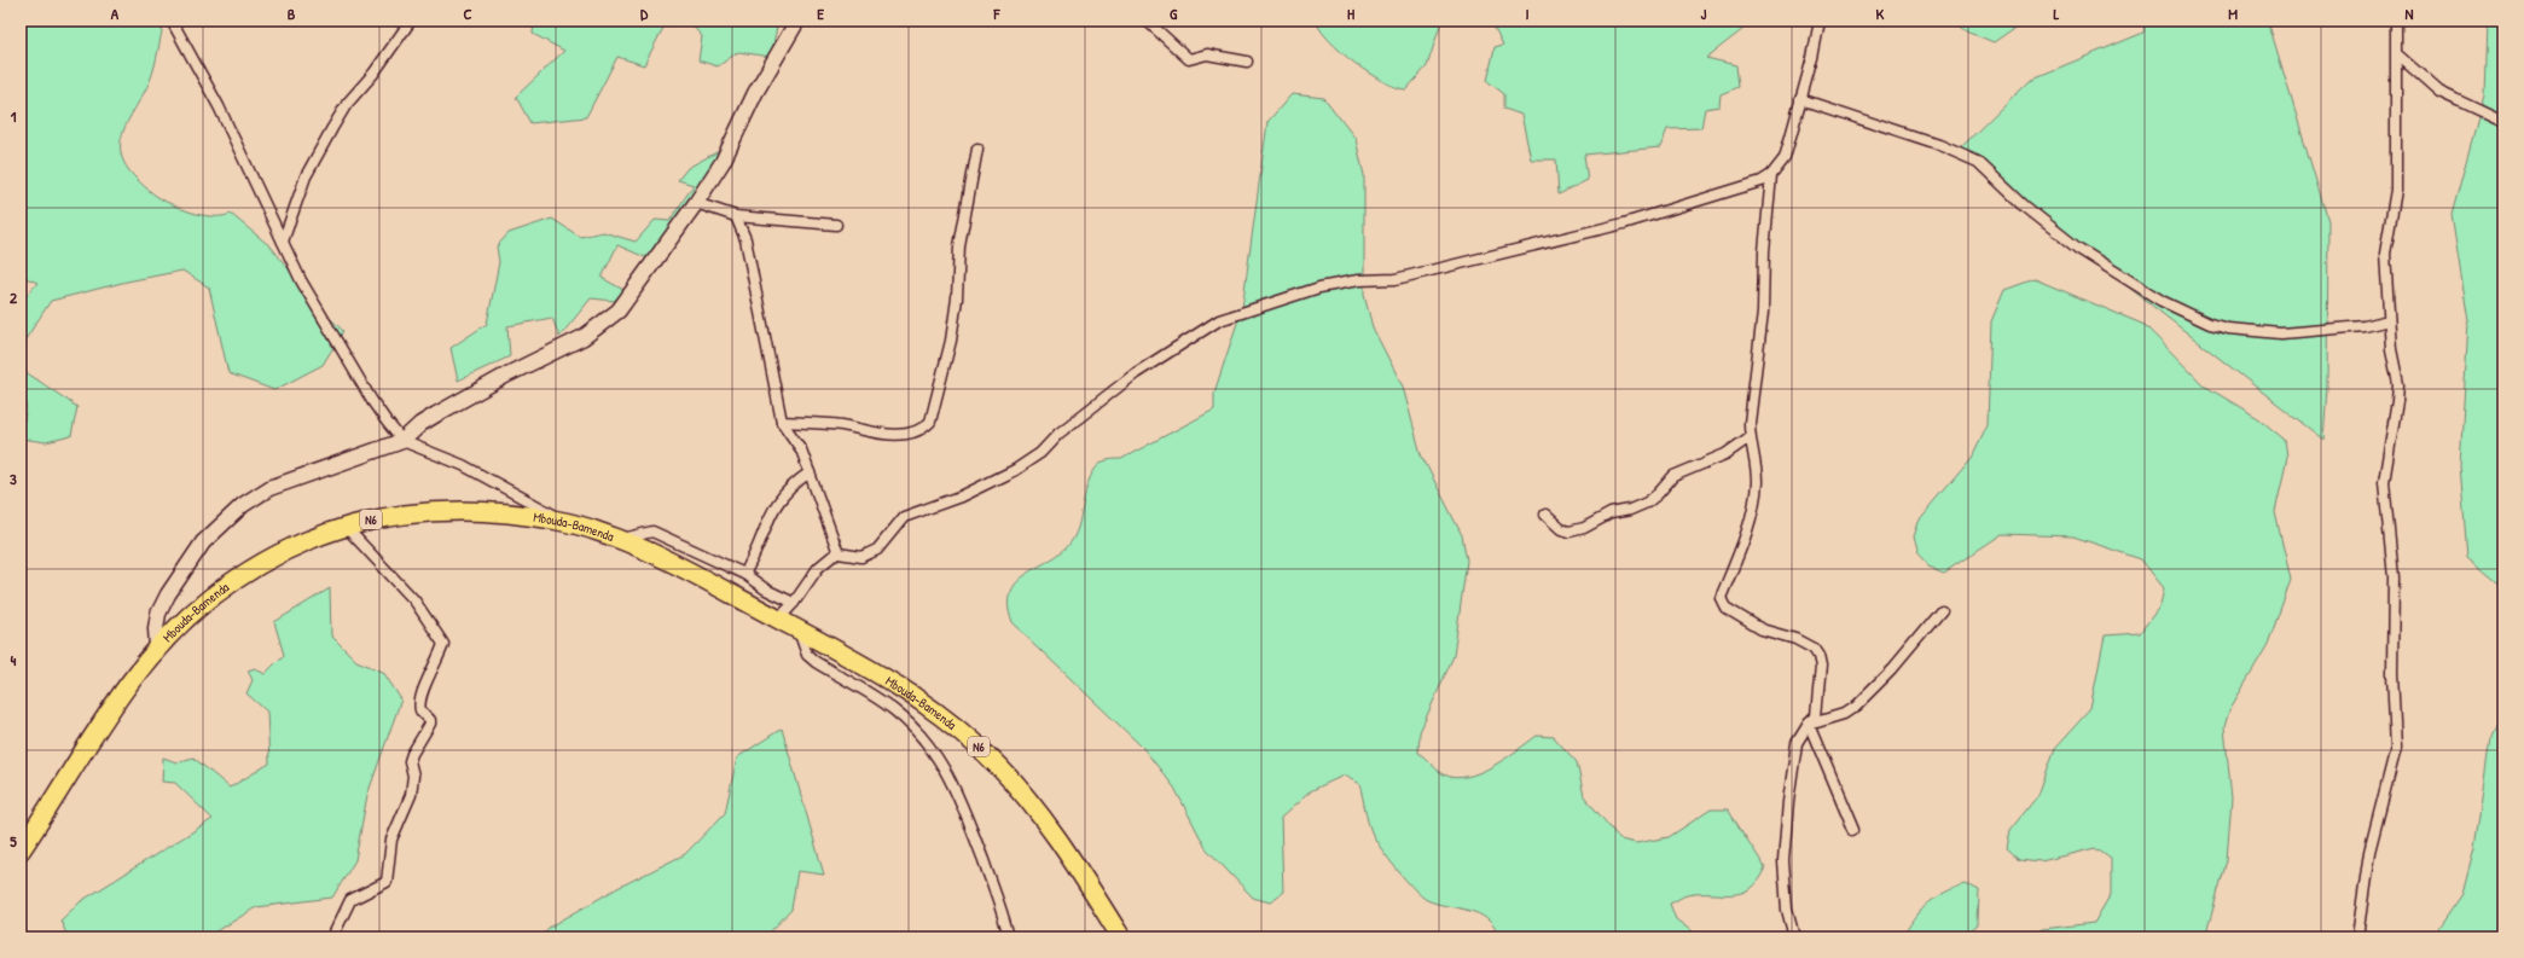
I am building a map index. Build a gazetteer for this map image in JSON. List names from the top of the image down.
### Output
{
  "streets": {
    "highway": ["N6", "Mbouda-Bamenda"]
  },
  "grid": {
    "columns": [
      "A",
      "B",
      "C",
      "D",
      "E",
      "F",
      "G",
      "H",
      "I",
      "J",
      "K",
      "L",
      "M",
      "N"
    ],
    "rows": [
      "1",
      "2",
      "3",
      "4",
      "5"
    ]
  }
}
